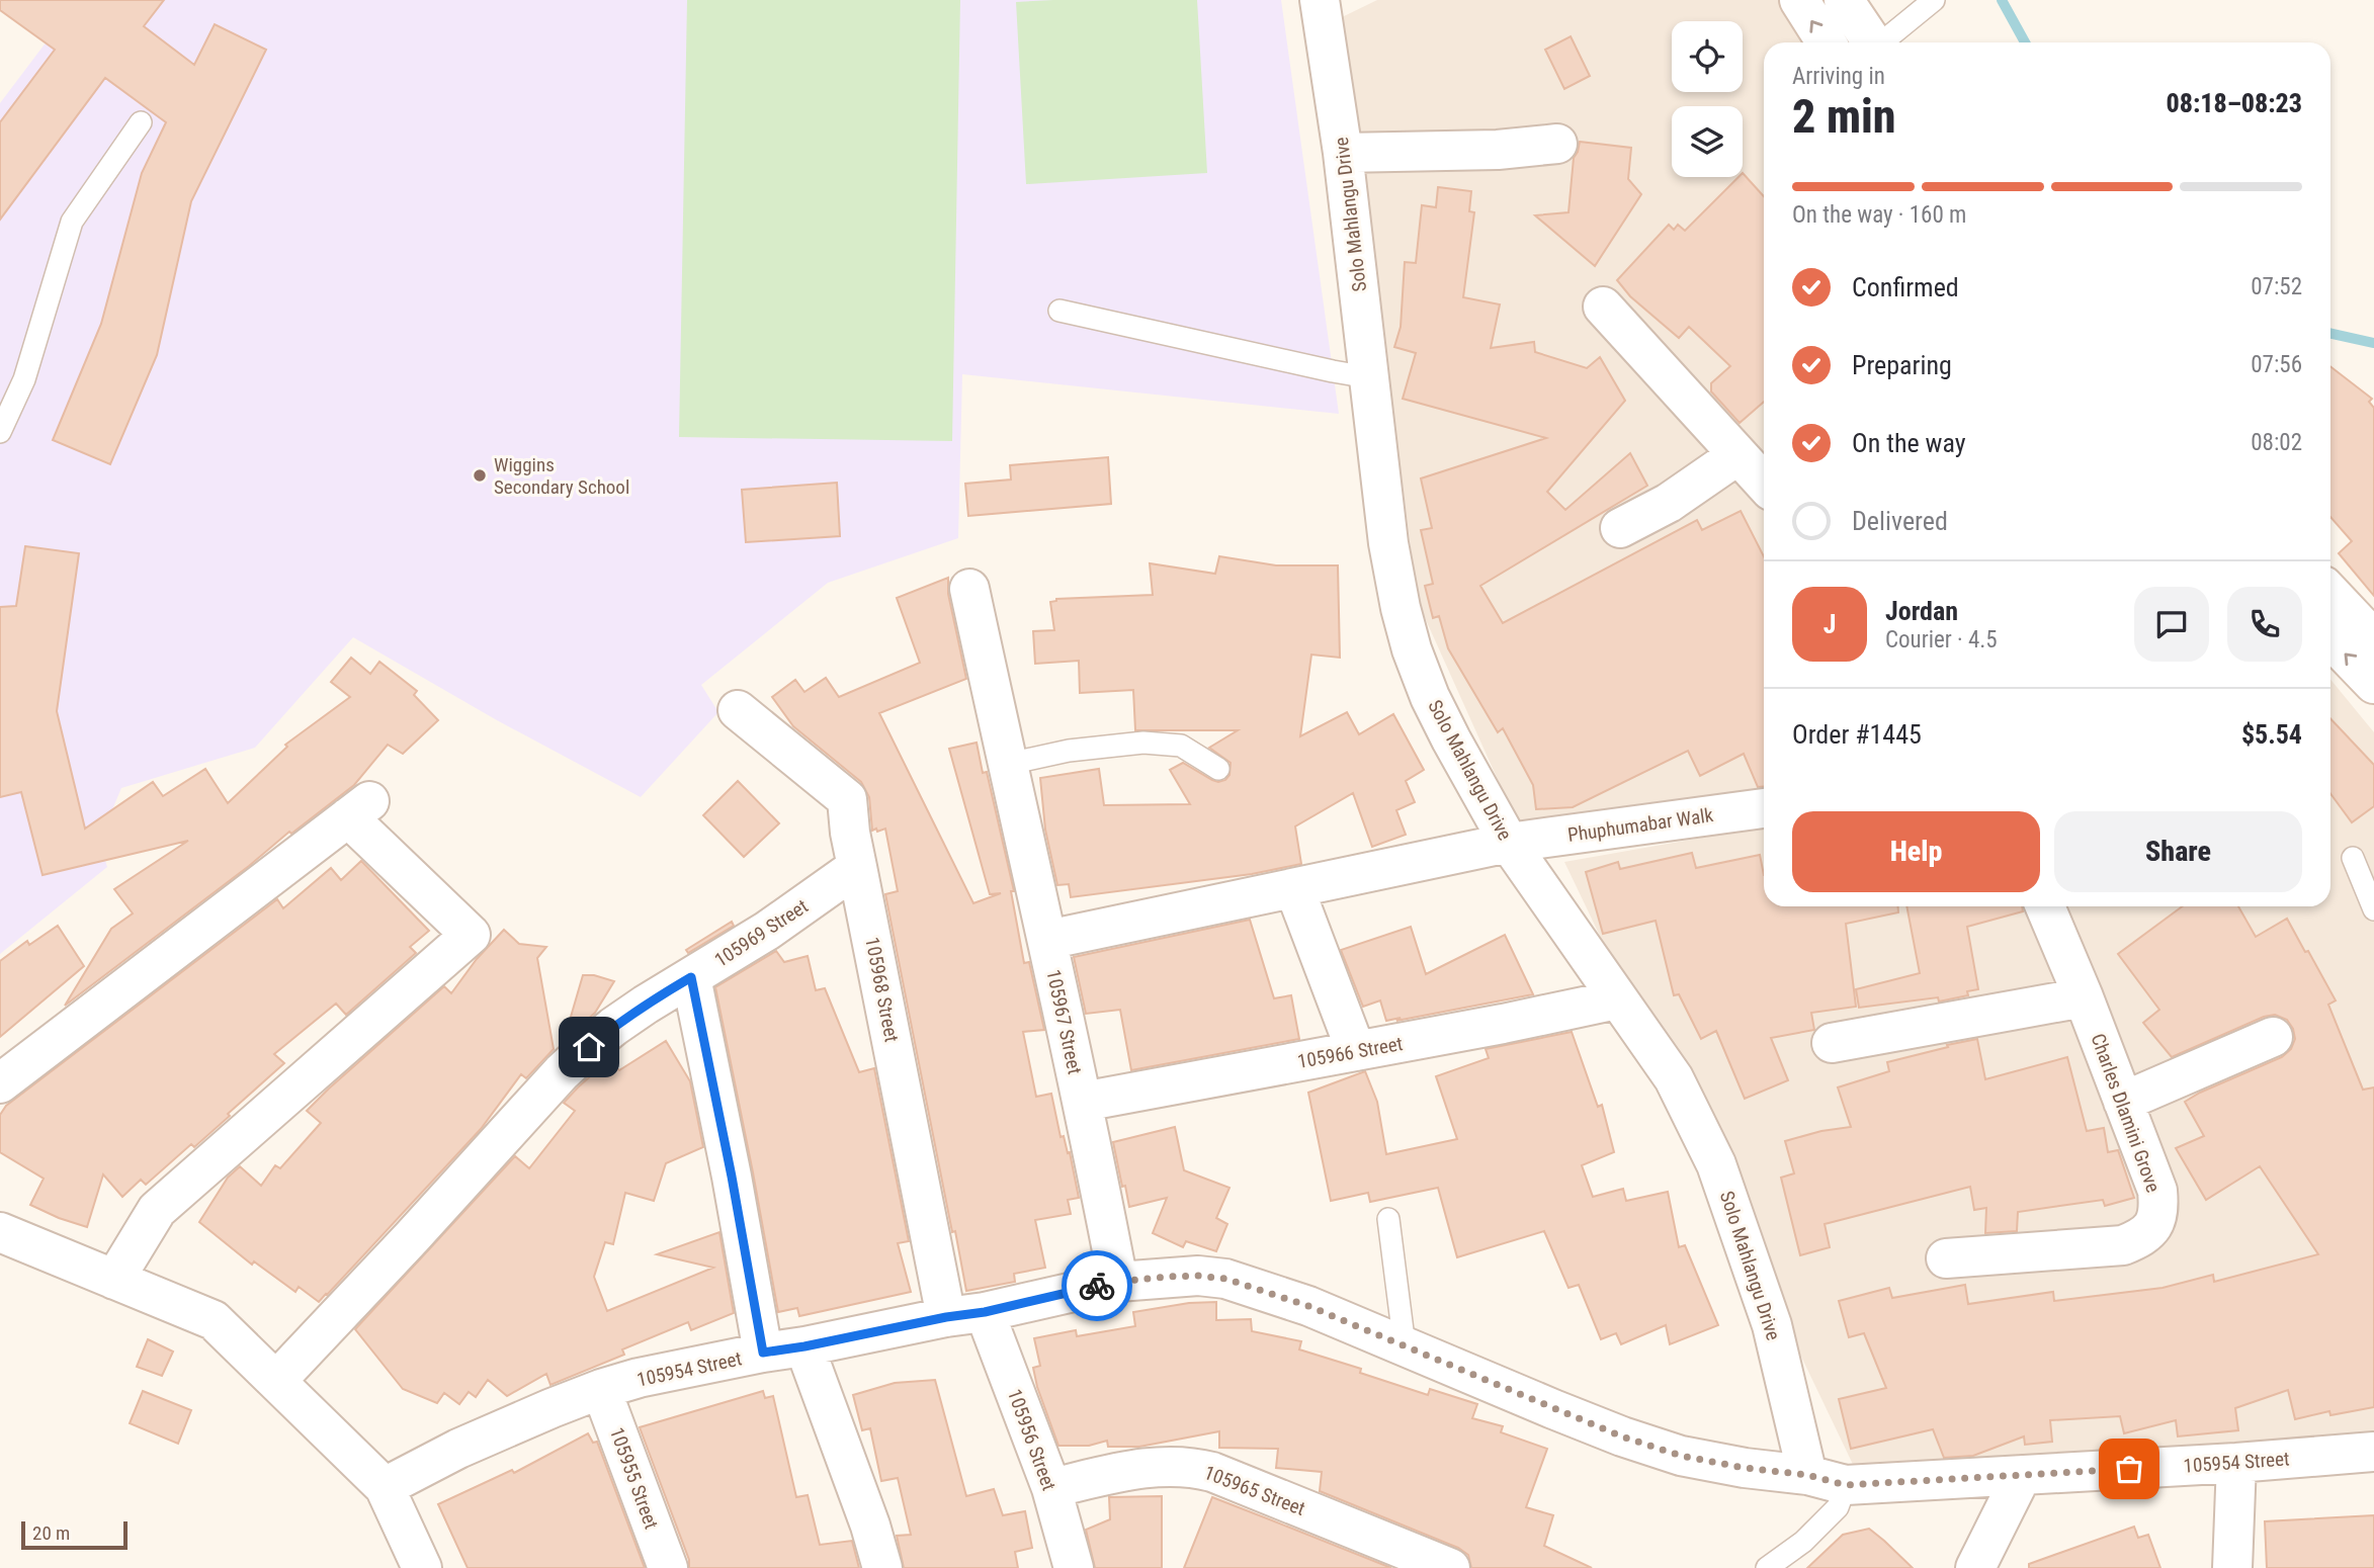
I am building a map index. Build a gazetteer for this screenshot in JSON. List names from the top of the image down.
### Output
{
  "streets": {
    "street": [
      "Solo Mahlangu Drive",
      "Phuphumabar Walk",
      "105969 Street",
      "105968 Street",
      "105967 Street",
      "105966 Street",
      "Charles Dlamini Grove",
      "105954 Street",
      "105956 Street",
      "105955 Street",
      "105965 Street"
    ]
  },
  "crossings": [
    ["Solo Mahlangu Drive", "Phuphumabar Walk"],
    ["Solo Mahlangu Drive", "105966 Street"],
    ["Solo Mahlangu Drive", "105954 Street"],
    ["105969 Street", "105968 Street"],
    ["105968 Street", "105954 Street"],
    ["105967 Street", "105966 Street"],
    ["105967 Street", "105954 Street"],
    ["105954 Street", "105956 Street"],
    ["105954 Street", "105955 Street"],
    ["105956 Street", "105965 Street"]
  ],
  "places": ["Wiggins Secondary School"],
  "scale_bar": "20 m",
  "page": {
    "heading": ["2 min", "Arriving in", "08:18–08:23"],
    "panel": [
      "Jordan",
      "Courier · 4.5",
      "Order #1445",
      "$5.54"
    ],
    "bar": "On the way · 160 m",
    "list": [
      ["Confirmed", "07:52"],
      ["Preparing", "07:56"],
      ["On the way", "08:02"],
      "Delivered"
    ],
    "round": "J",
    "buttons": ["Help", "Share"],
    "scale": "20 m"
  }
}
